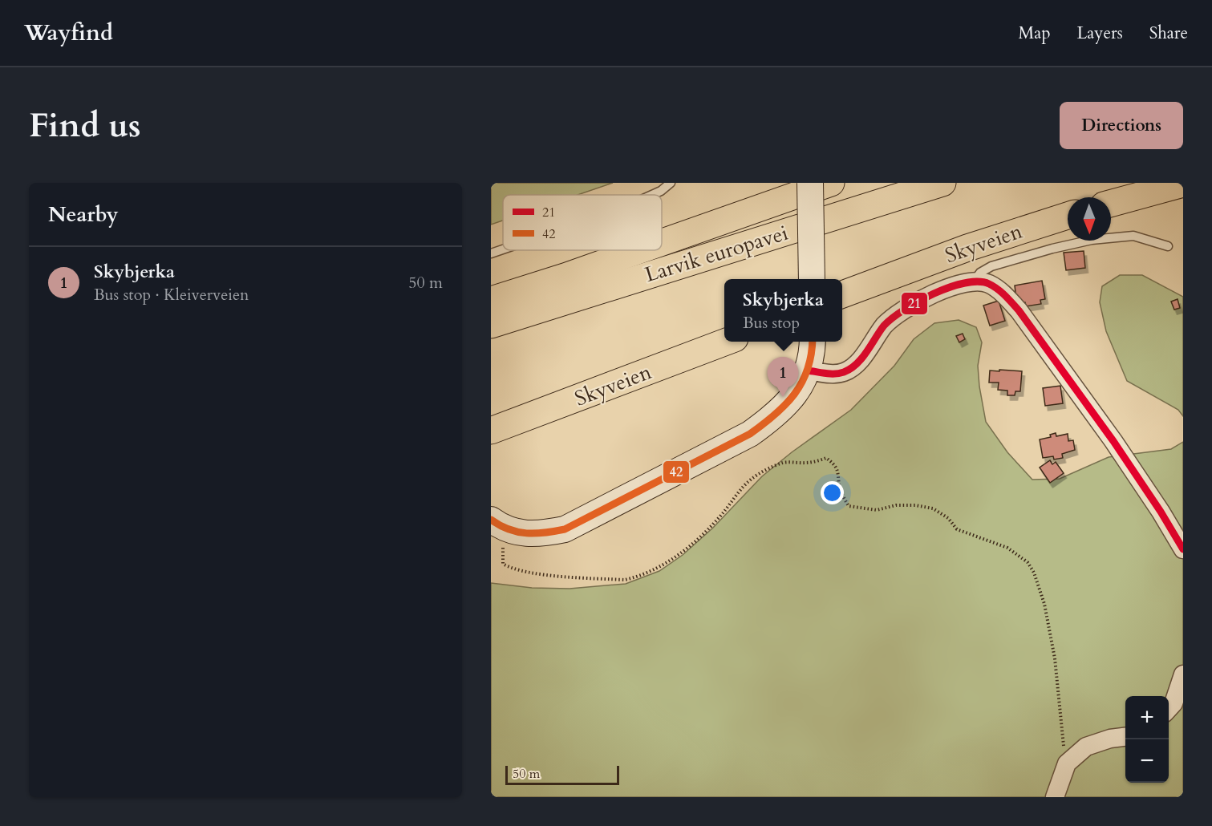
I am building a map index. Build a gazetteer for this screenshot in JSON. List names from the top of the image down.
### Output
{
  "streets": {
    "highway": ["Skyveien", "Larvik europavei"]
  },
  "lines": ["transit line 21", "transit line 42"],
  "legend": ["21", "42"],
  "scale_bar": "50 m",
  "north": "bottom",
  "page": {
    "header": "Wayfind",
    "nav": ["Map", "Layers", "Share"],
    "buttons": "Directions",
    "title": "Find us",
    "heading": "Nearby",
    "list": [
      {
        "mark": "1",
        "name": "Skybjerka",
        "note": "Bus stop · Kleiverveien",
        "value": "50 m"
      }
    ],
    "popup": ["Skybjerka", "Bus stop"],
    "pins": "1",
    "map_buttons": ["+", "−"],
    "scale": "50 m"
  }
}
